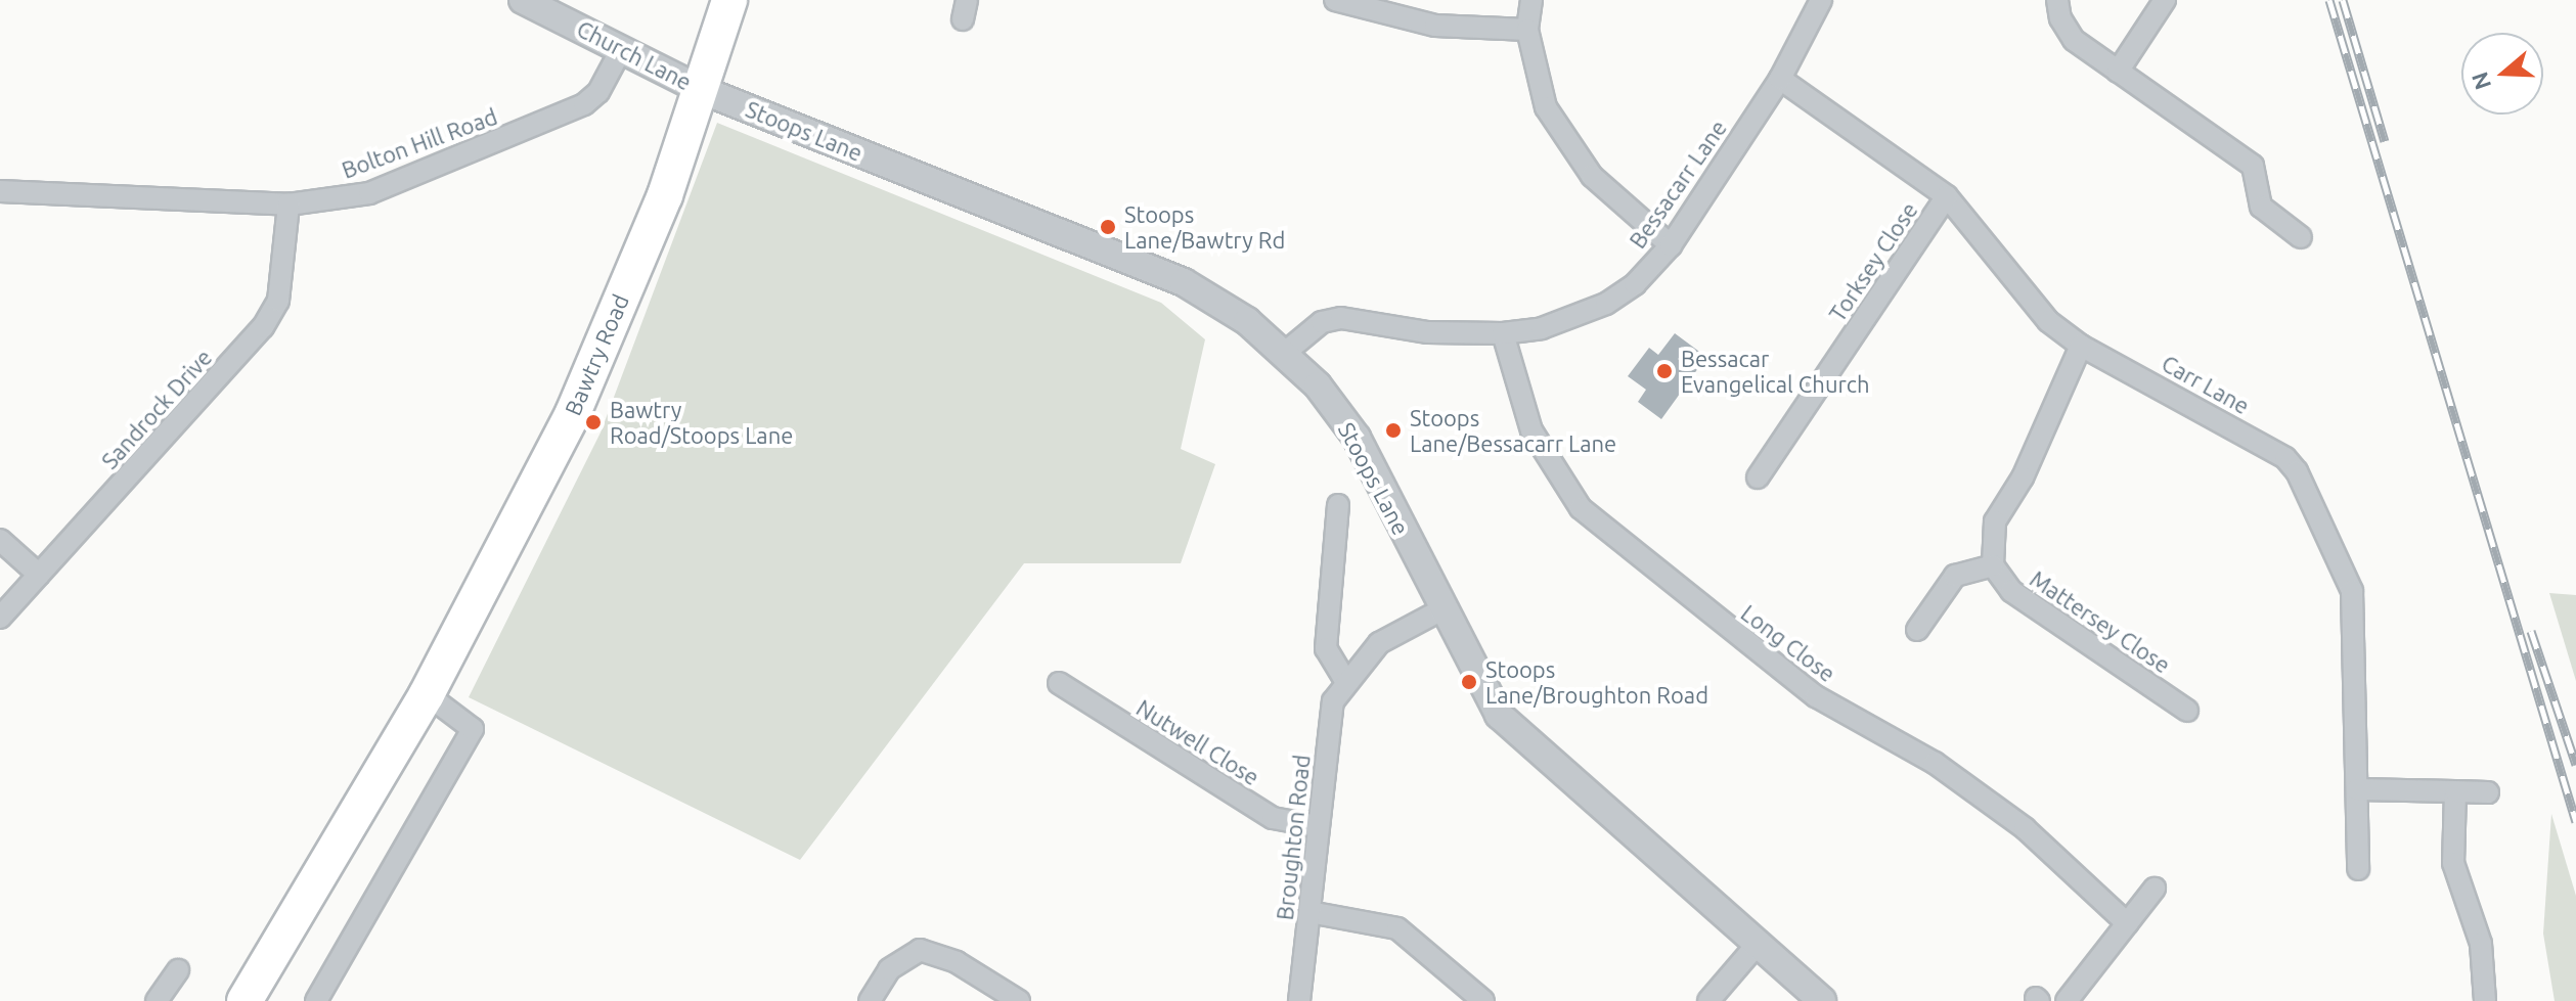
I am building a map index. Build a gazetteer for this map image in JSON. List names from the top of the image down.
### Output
{
  "streets": {
    "highway": ["Bawtry Road"],
    "street": [
      "Church Lane",
      "Stoops Lane",
      "Bolton Hill Road",
      "Bessacarr Lane",
      "Torksey Close",
      "Carr Lane",
      "Sandrock Drive",
      "Mattersey Close",
      "Long Close",
      "Nutwell Close",
      "Broughton Road"
    ]
  },
  "crossings": [
    ["Church Lane", "Stoops Lane"],
    ["Church Lane", "Bolton Hill Road"],
    ["Church Lane", "Bawtry Road"],
    ["Stoops Lane", "Bessacarr Lane"],
    ["Stoops Lane", "Bawtry Road"],
    ["Stoops Lane", "Broughton Road"],
    ["Bolton Hill Road", "Sandrock Drive"],
    ["Bessacarr Lane", "Carr Lane"],
    ["Bessacarr Lane", "Long Close"],
    ["Torksey Close", "Carr Lane"],
    ["Nutwell Close", "Broughton Road"]
  ],
  "places": [
    "Stoops Lane/Bawtry Rd",
    "Bessacar Evangelical Church",
    "Bawtry Road/Stoops Lane",
    "Stoops Lane/Bessacarr Lane",
    "Stoops Lane/Broughton Road"
  ],
  "north": "left"
}
